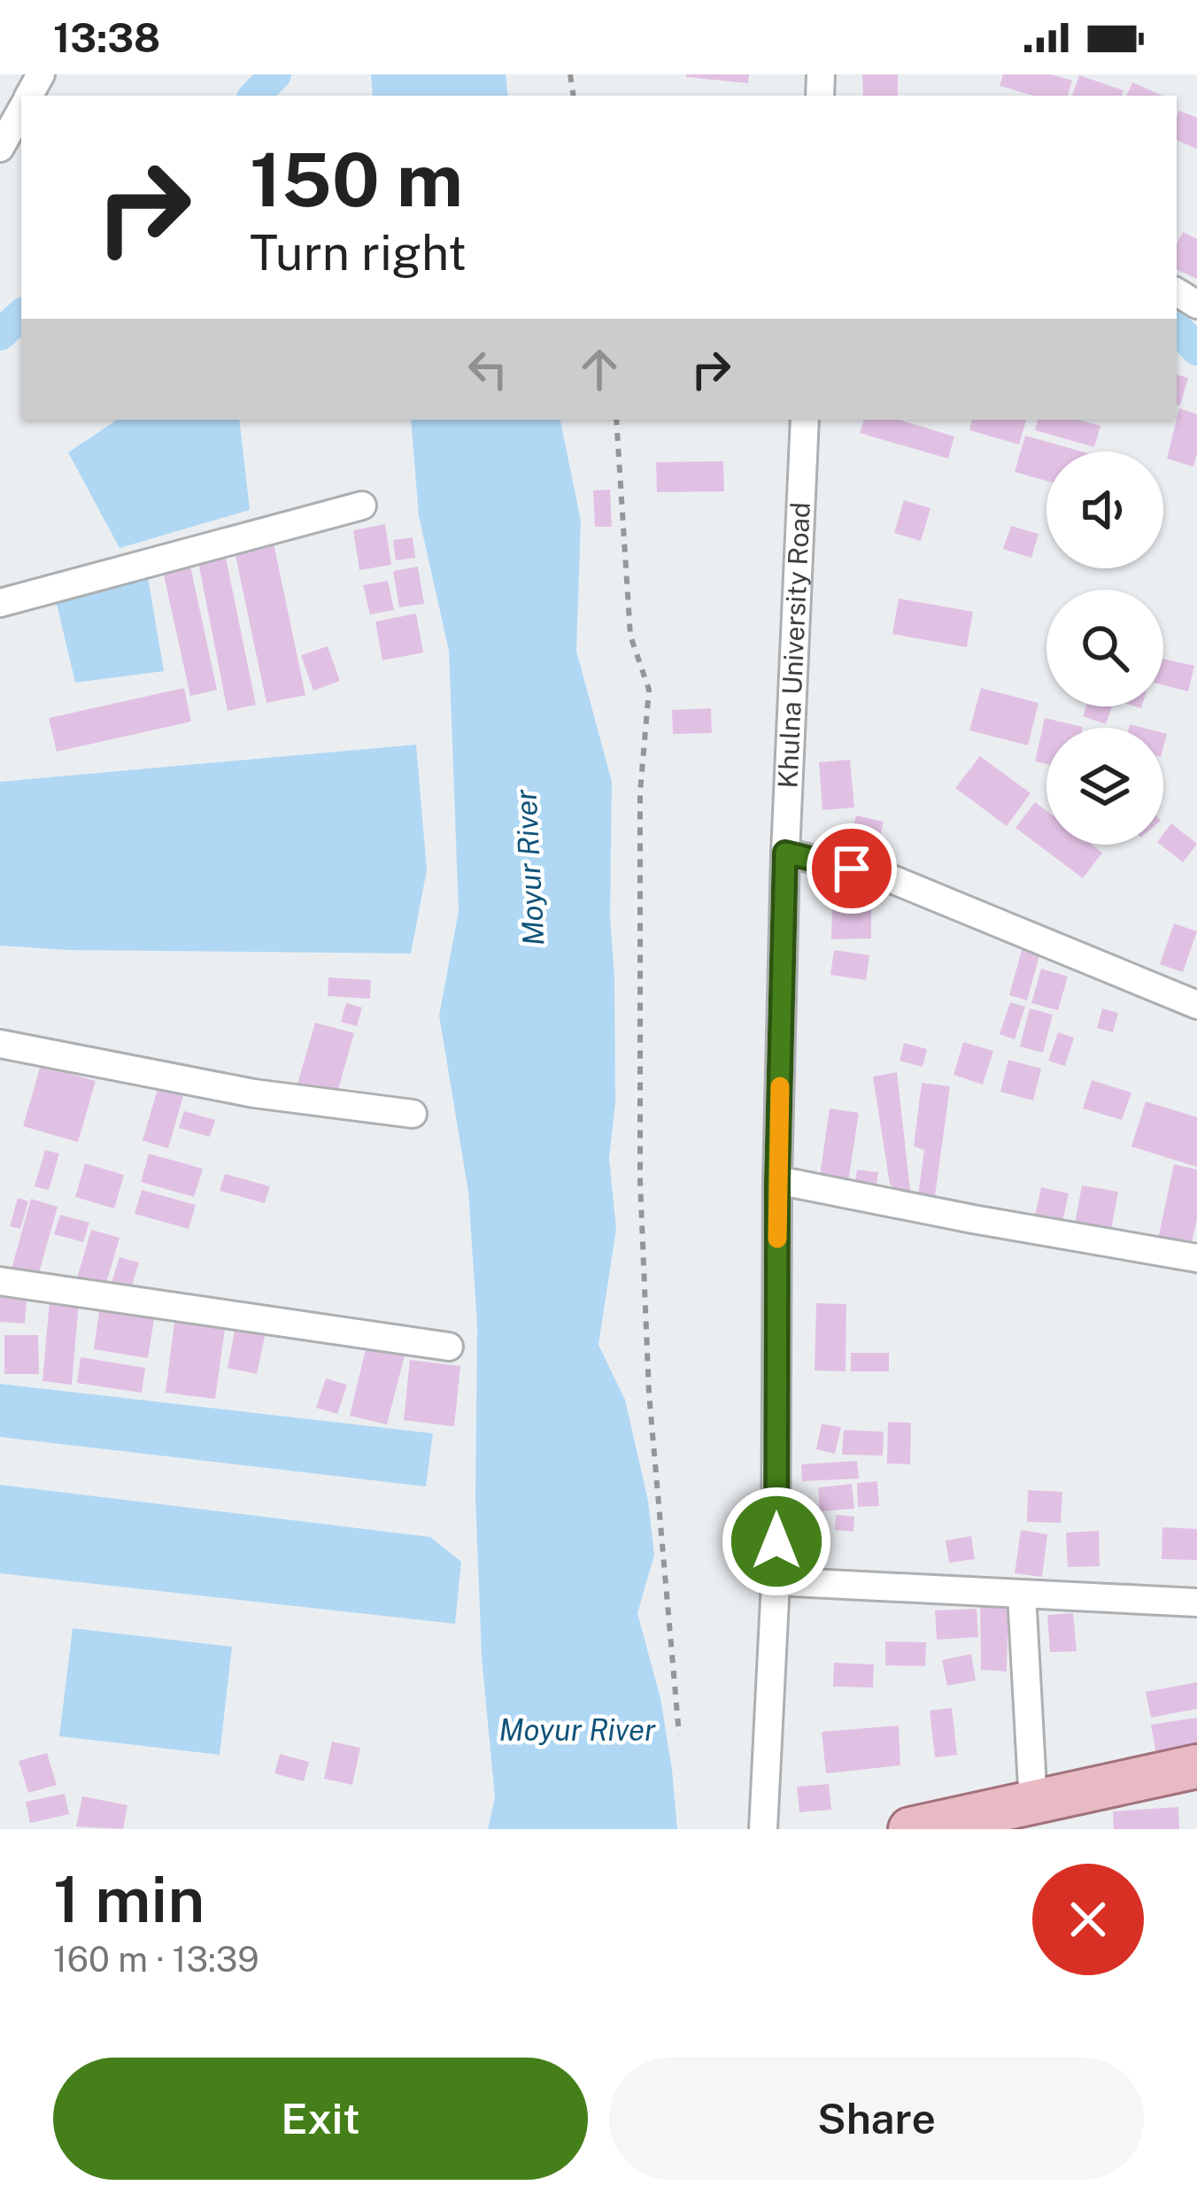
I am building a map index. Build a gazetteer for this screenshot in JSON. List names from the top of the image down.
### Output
{
  "streets": {
    "street": ["Khulna University Road"]
  },
  "water": ["Moyur River"],
  "page": {
    "status": "13:38",
    "turn": ["150 m", "Turn right"],
    "heading": ["1 min", "160 m · 13:39"],
    "buttons": ["Exit", "Share"]
  }
}
